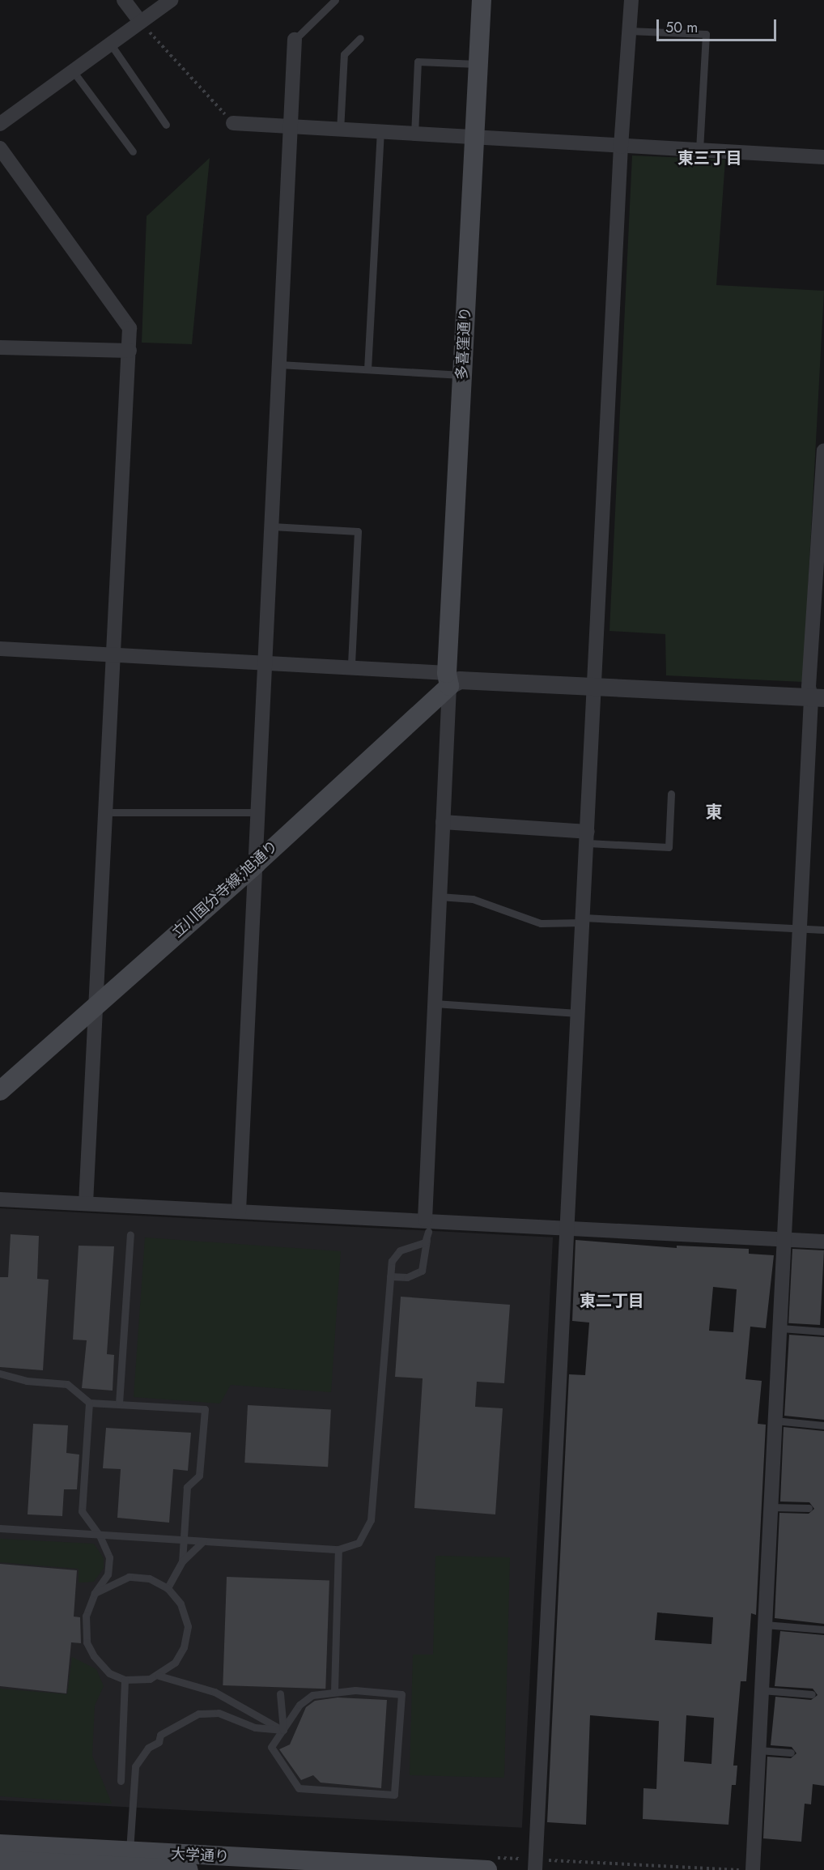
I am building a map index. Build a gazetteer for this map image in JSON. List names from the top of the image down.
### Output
{
  "streets": {
    "main road": ["多喜窪通り", "立川国分寺線;旭通り", "大学通り"]
  },
  "crossings": [
    ["多喜窪通り", "立川国分寺線;旭通り"]
  ],
  "districts": ["東三丁目", "東", "東二丁目"],
  "scale_bar": "50 m"
}
